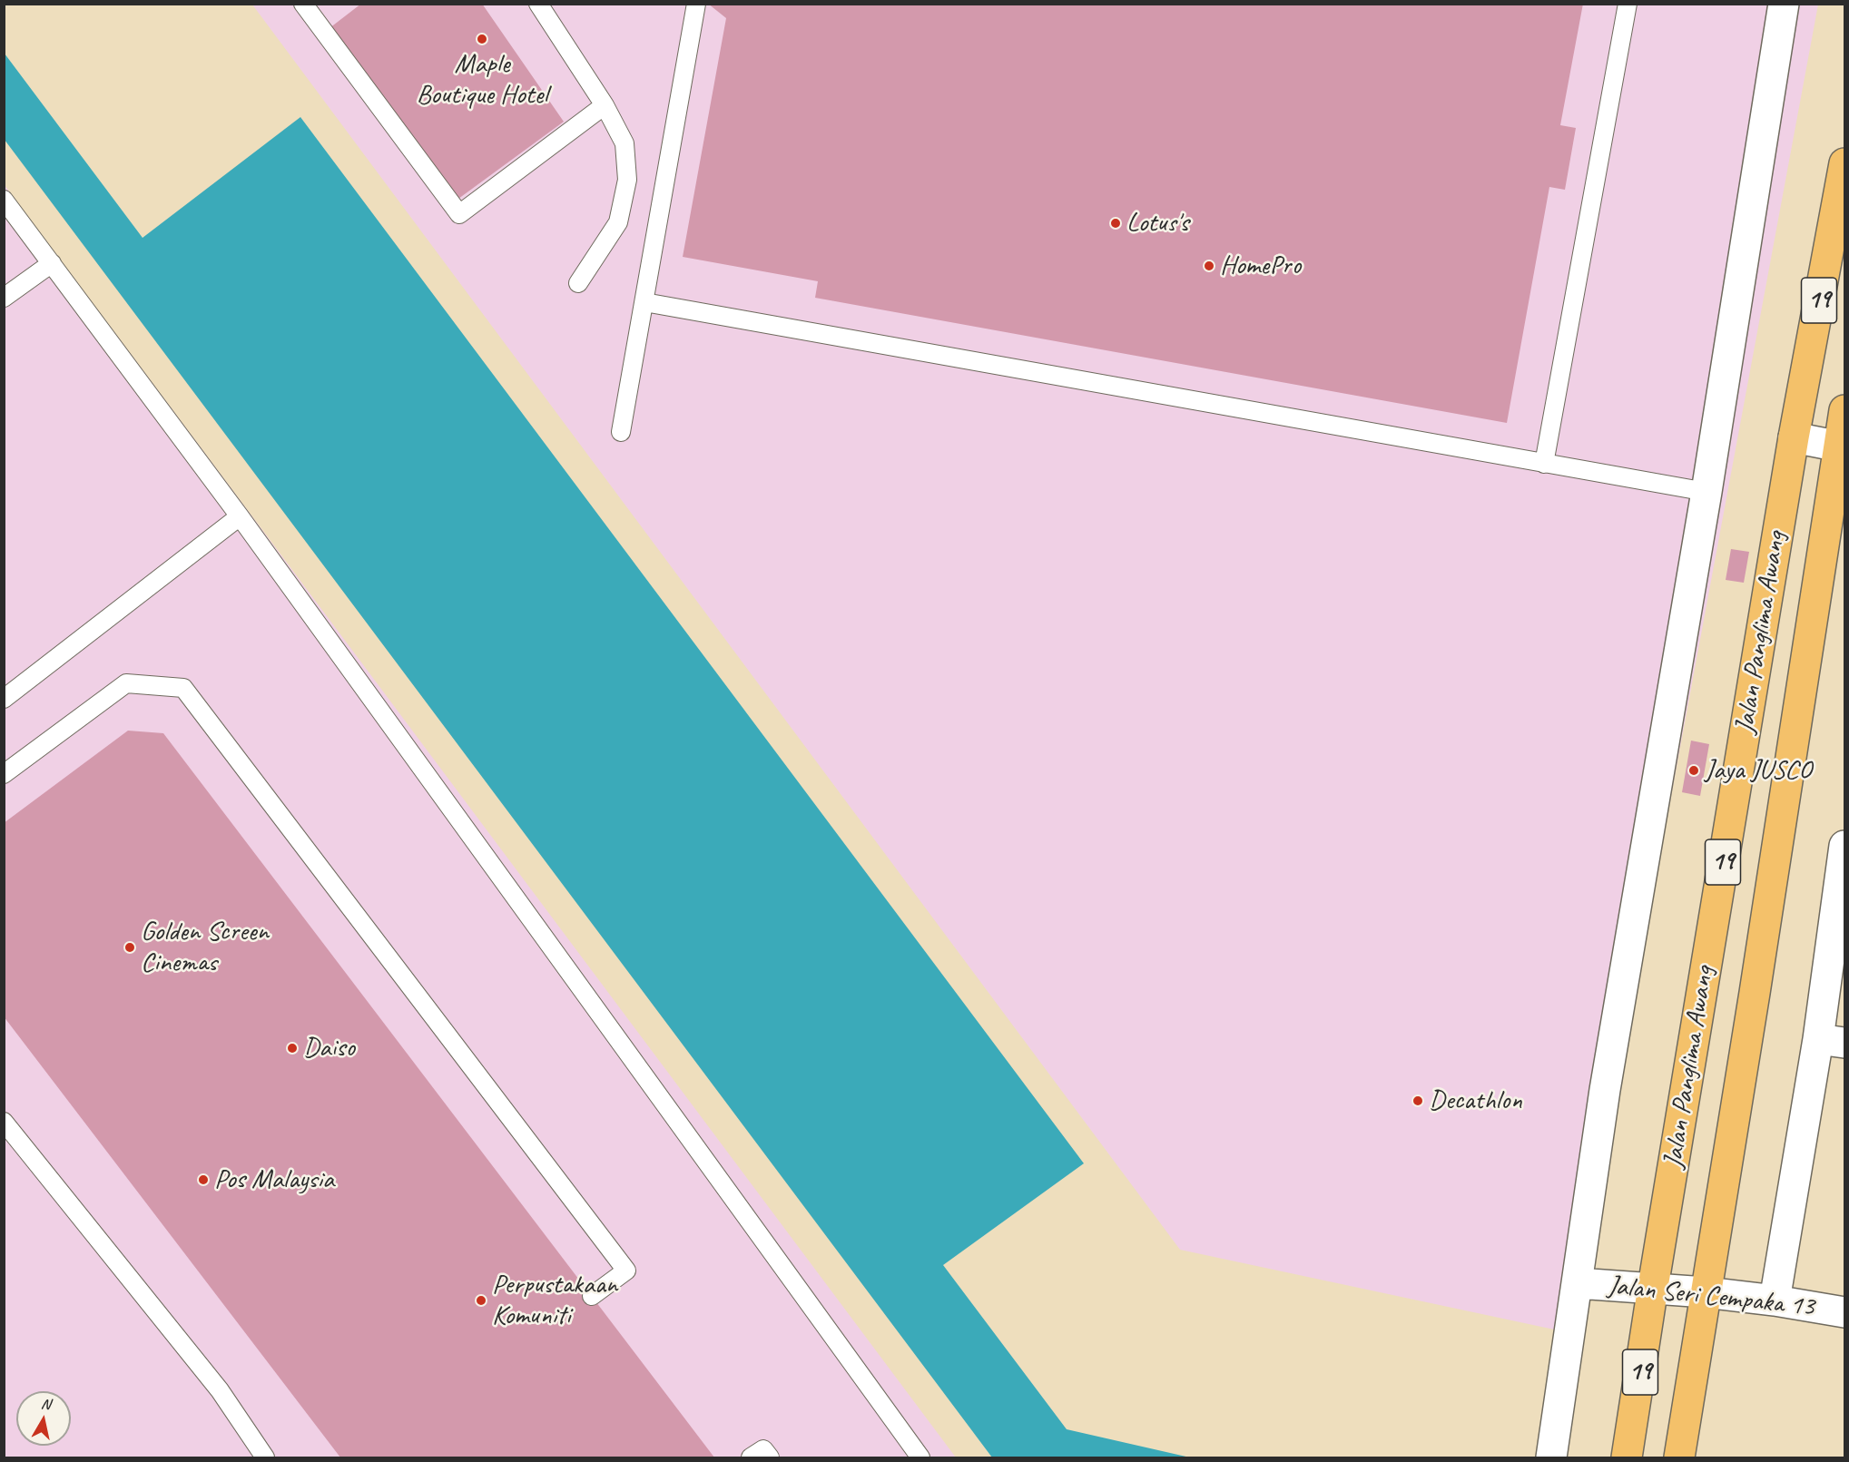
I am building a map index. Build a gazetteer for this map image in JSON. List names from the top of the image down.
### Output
{
  "streets": {
    "main road": ["19", "Jalan Panglima Awang"],
    "street": ["Jalan Seri Cempaka 13"]
  },
  "crossings": [
    ["Jalan Panglima Awang", "Jalan Seri Cempaka 13"]
  ],
  "places": [
    "Maple Boutique Hotel",
    "Lotus's",
    "HomePro",
    "Jaya JUSCO",
    "Golden Screen Cinemas",
    "Daiso",
    "Decathlon",
    "Pos Malaysia",
    "Perpustakaan Komuniti"
  ],
  "north": "top"
}
